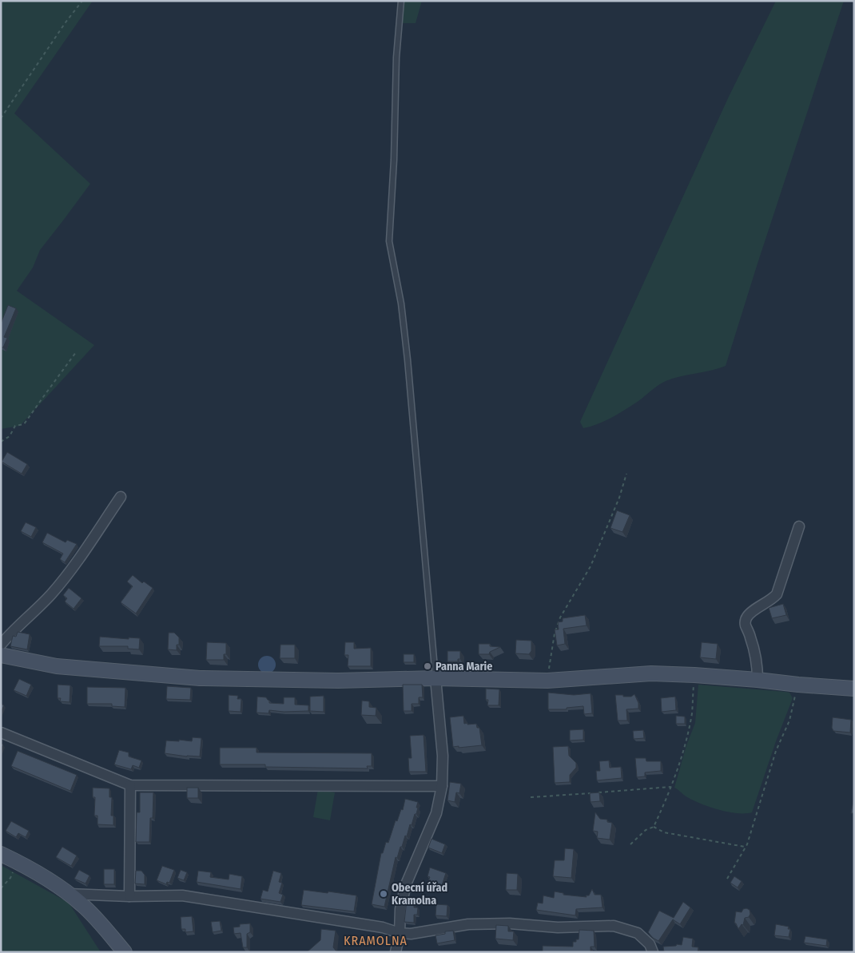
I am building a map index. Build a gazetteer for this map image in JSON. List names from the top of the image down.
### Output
{
  "districts": ["KRAMOLNA"],
  "places": ["Panna Marie", "Obecní úřad Kramolna"]
}
